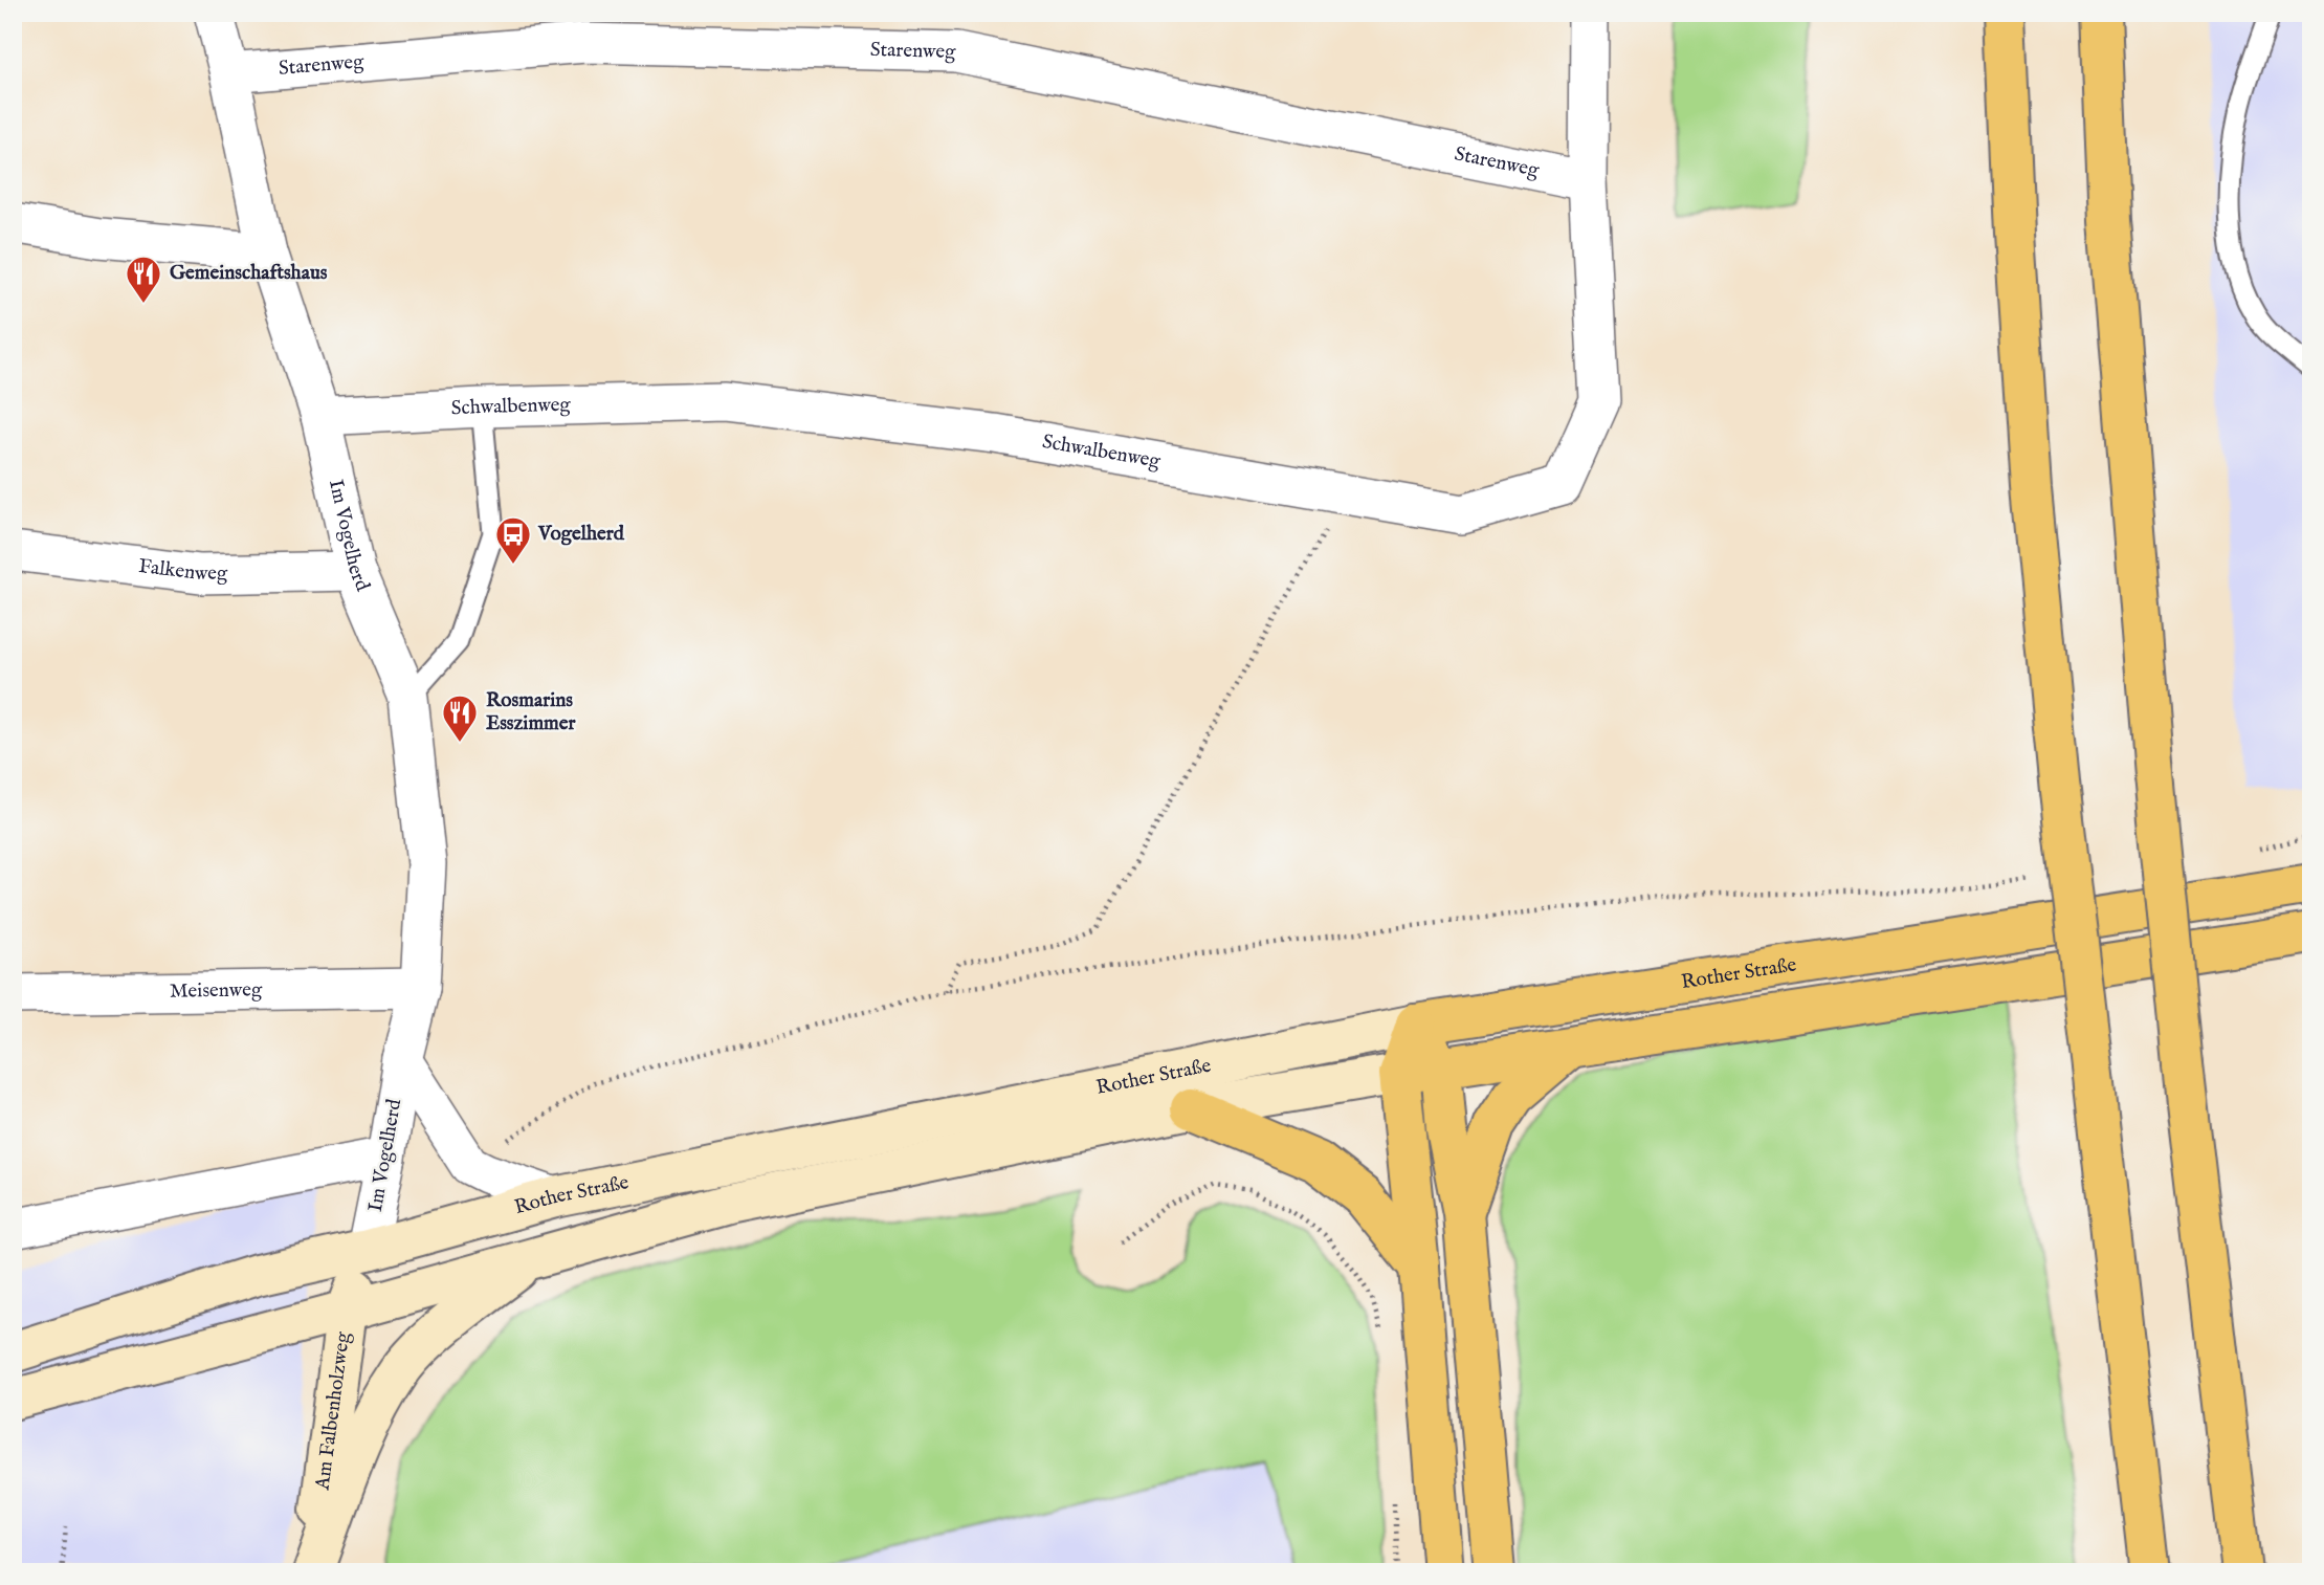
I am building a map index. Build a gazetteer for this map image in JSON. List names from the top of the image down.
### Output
{
  "streets": {
    "main road": ["Rother Straße", "Am Falbenholzweg"],
    "street": [
      "Starenweg",
      "Schwalbenweg",
      "Im Vogelherd",
      "Falkenweg",
      "Meisenweg"
    ]
  },
  "crossings": [
    ["Starenweg", "Schwalbenweg"],
    ["Starenweg", "Im Vogelherd"],
    ["Schwalbenweg", "Im Vogelherd"],
    ["Im Vogelherd", "Falkenweg"],
    ["Im Vogelherd", "Rother Straße"],
    ["Im Vogelherd", "Meisenweg"],
    ["Im Vogelherd", "Am Falbenholzweg"],
    ["Rother Straße", "Am Falbenholzweg"]
  ],
  "places": {
    "restaurant": ["Gemeinschaftshaus", "Rosmarins Esszimmer"],
    "bus stop": ["Vogelherd"]
  }
}
